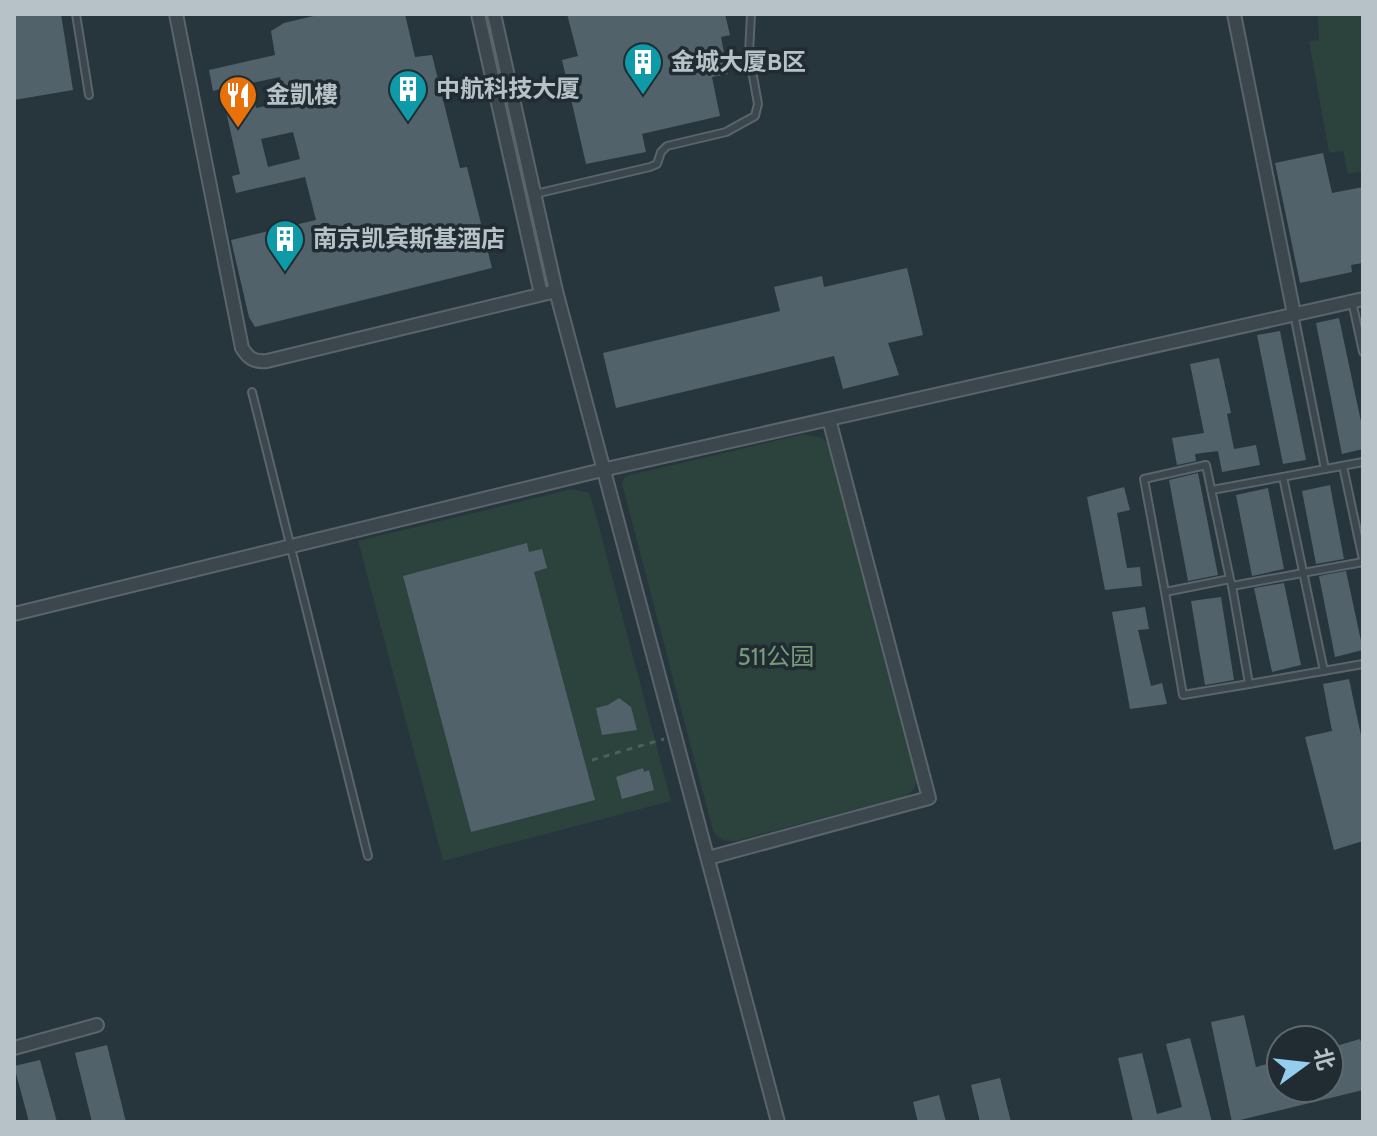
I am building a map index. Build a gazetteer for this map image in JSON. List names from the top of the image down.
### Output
{
  "parks": ["511公园"],
  "places": {
    "building": ["金城大厦B区", "中航科技大厦", "南京凯宾斯基酒店"],
    "restaurant": ["金凱樓"]
  },
  "north": "right"
}
